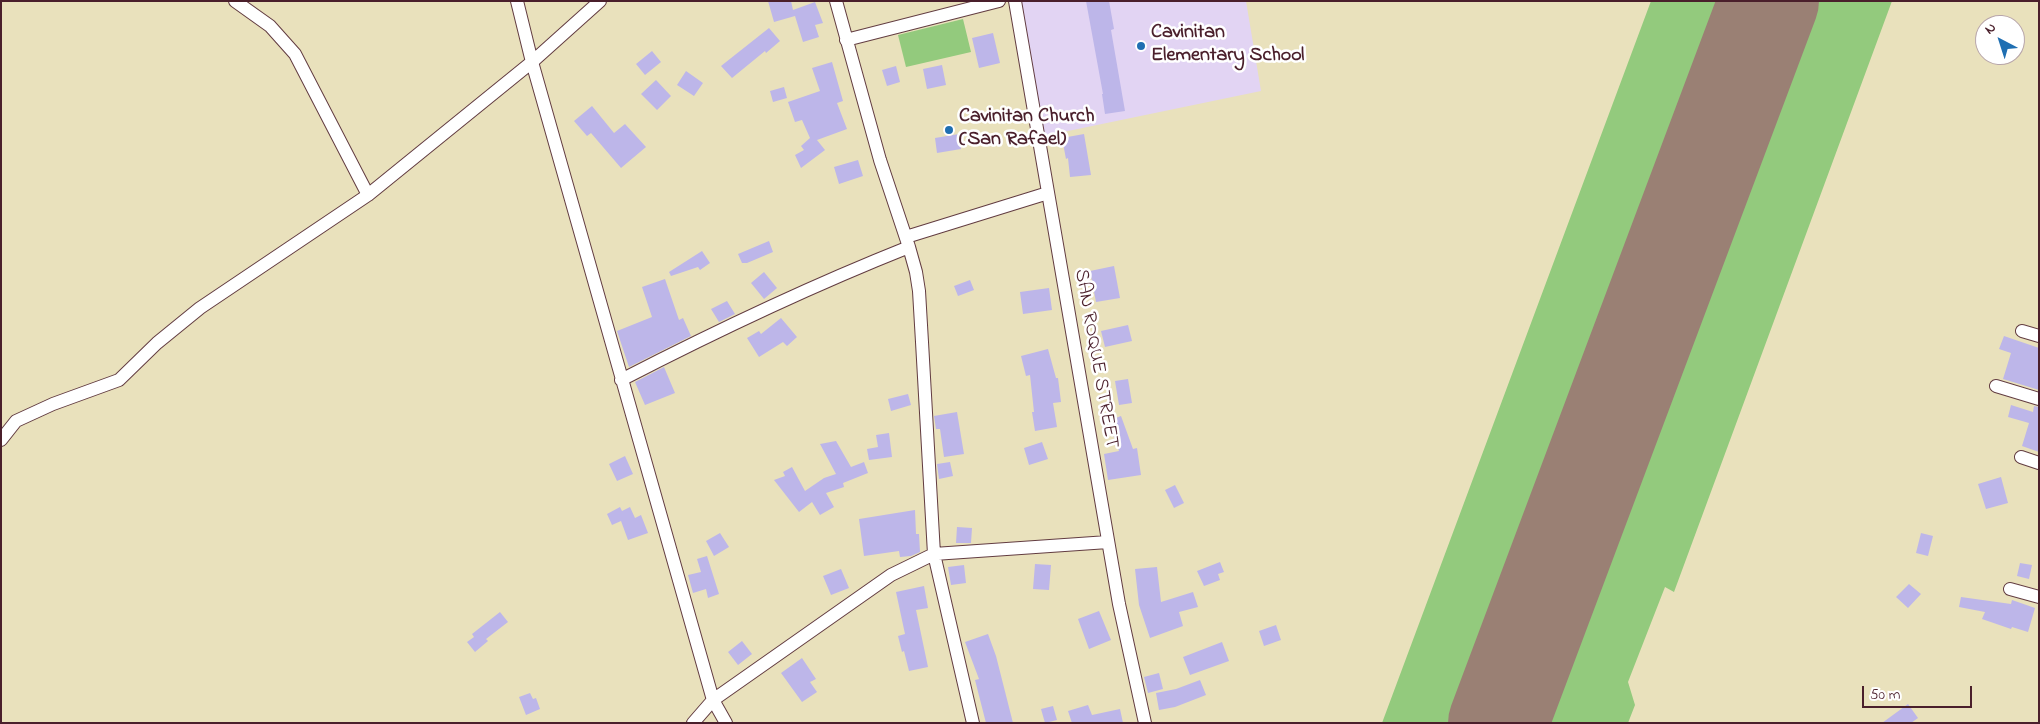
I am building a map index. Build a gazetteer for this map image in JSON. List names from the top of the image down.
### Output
{
  "streets": {
    "street": ["SAN ROQUE STREET"]
  },
  "places": ["Cavinitan Elementary School", "Cavinitan Church (San Rafael)"],
  "scale_bar": "50 m",
  "north": "top left"
}
